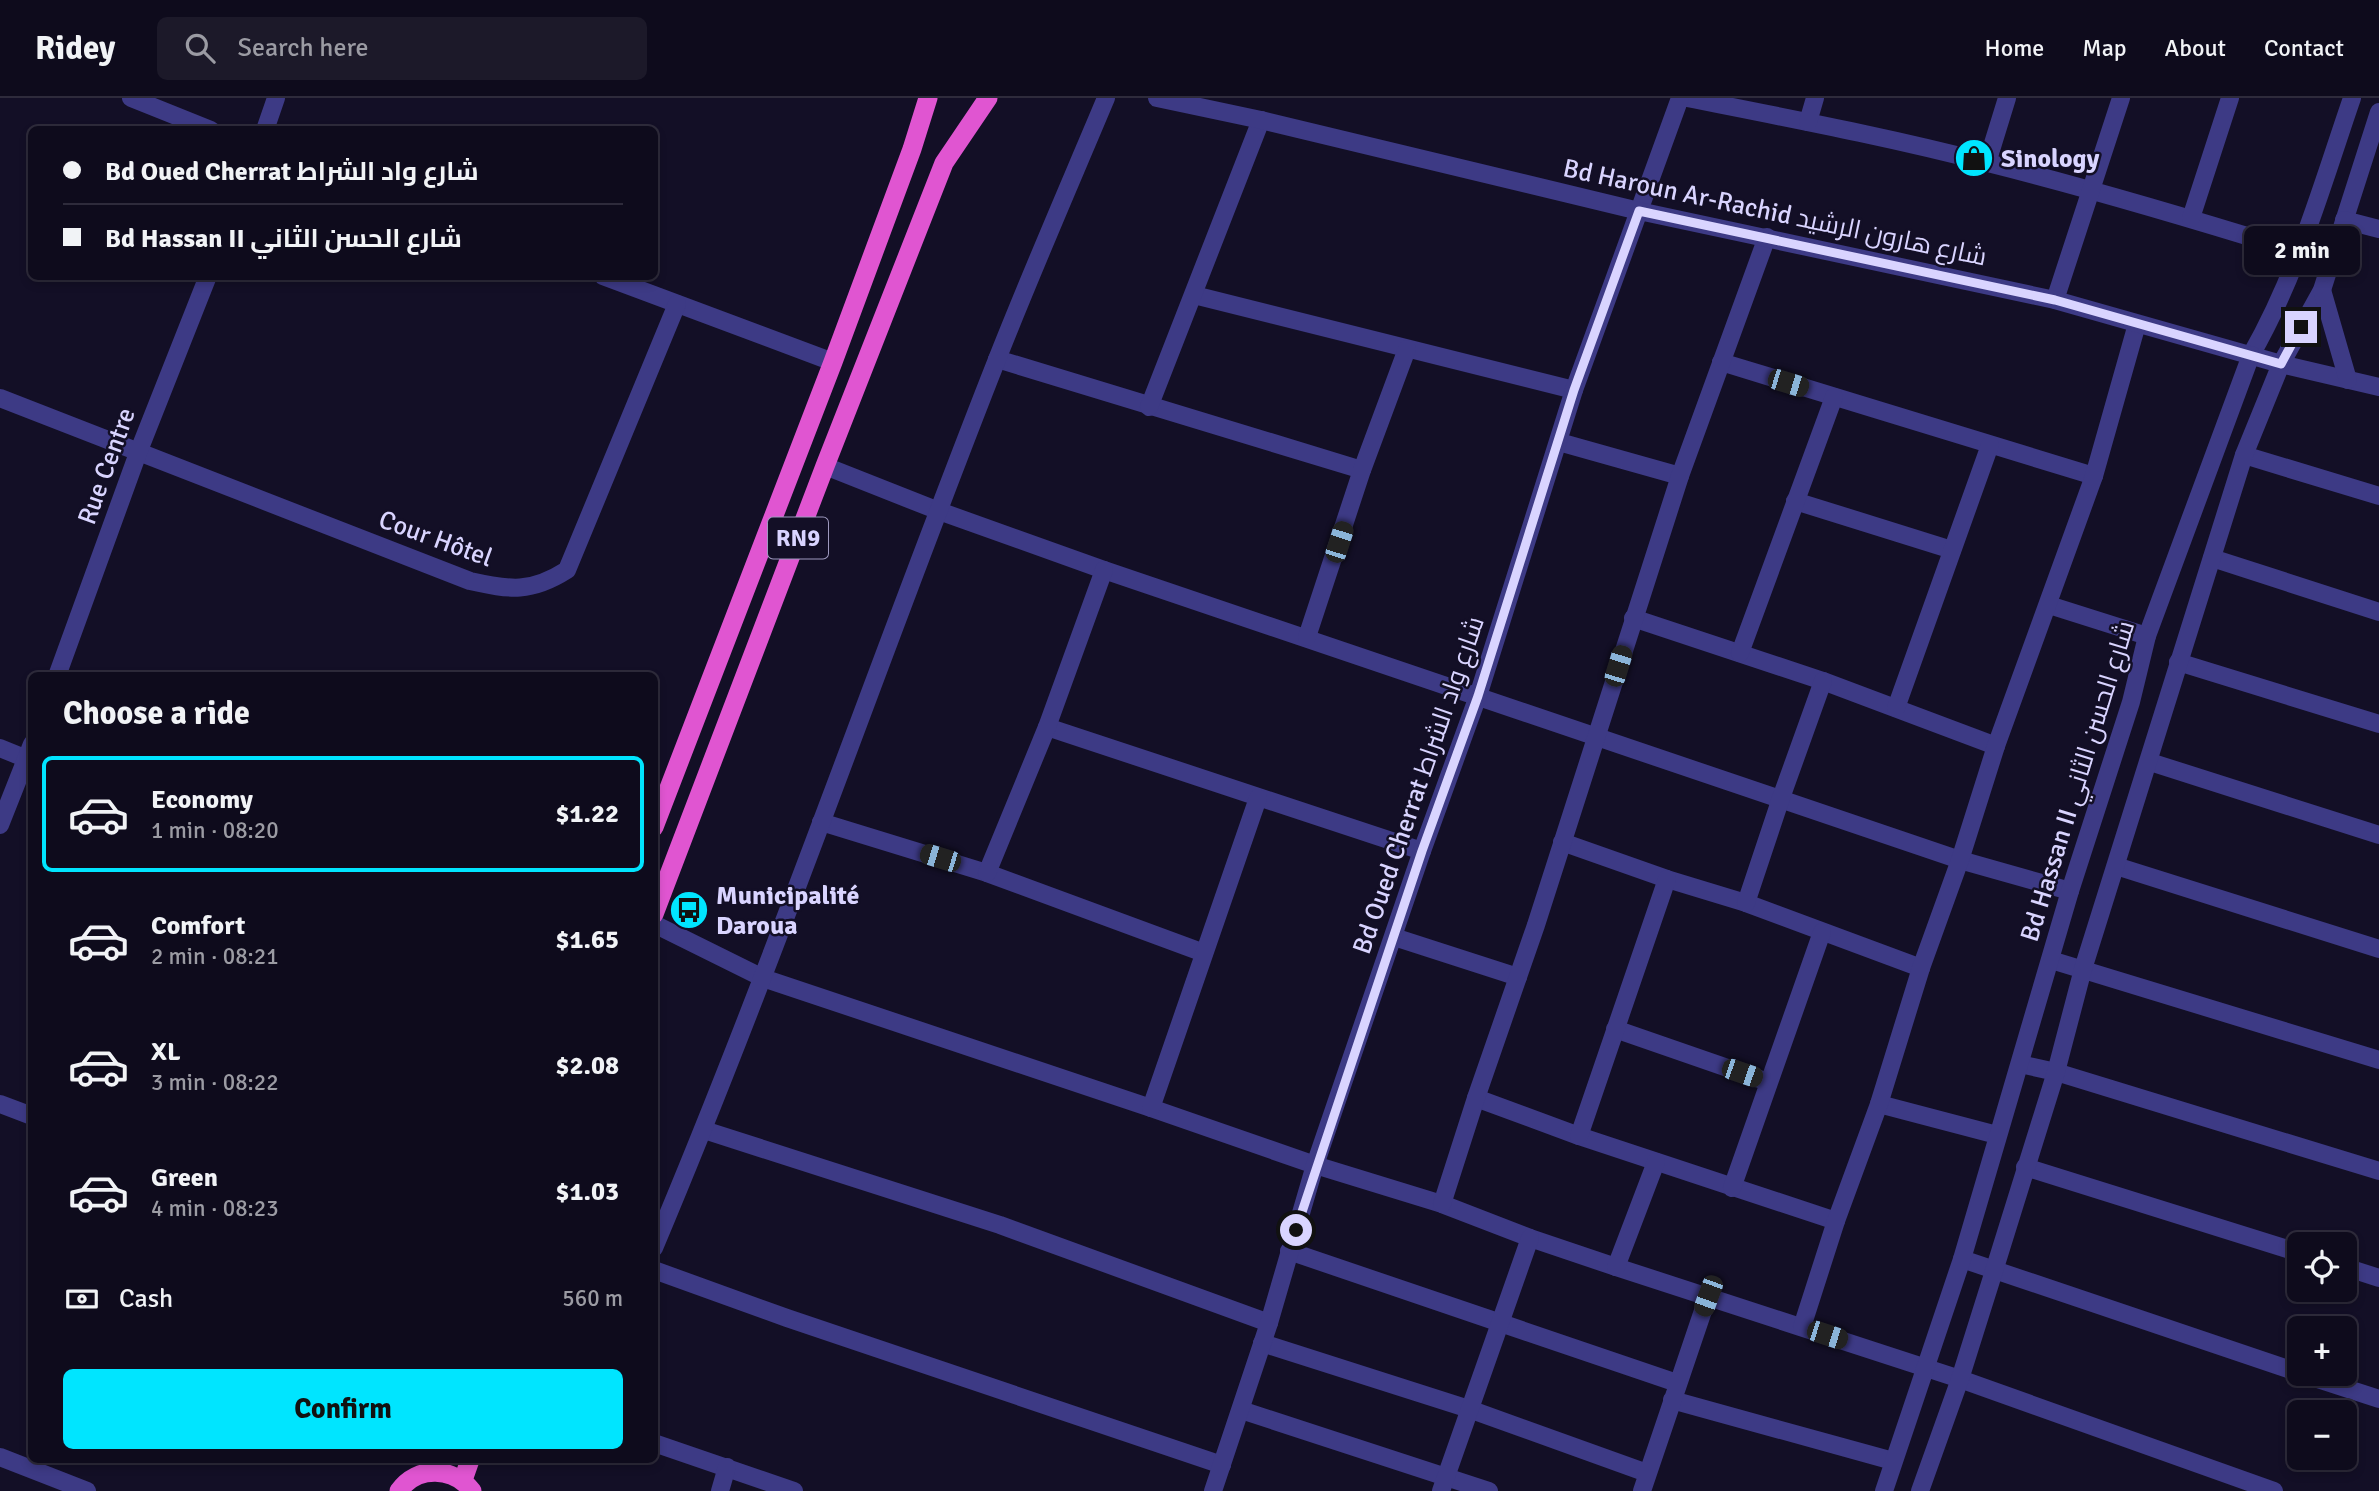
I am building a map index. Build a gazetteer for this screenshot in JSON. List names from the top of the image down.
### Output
{
  "streets": {
    "highway": ["RN9"],
    "street": [
      "Bd Haroun Ar-Rachid شارع هارون الرشيد",
      "Rue Centre",
      "Cour Hôtel",
      "Bd Hassan II شارع الحسن الثاني",
      "Bd Oued Cherrat شارع واد الشراط"
    ]
  },
  "crossings": [
    ["Bd Haroun Ar-Rachid شارع هارون الرشيد", "Bd Hassan II شارع الحسن الثاني"],
    ["Bd Haroun Ar-Rachid شارع هارون الرشيد", "Bd Oued Cherrat شارع واد الشراط"],
    ["Rue Centre", "Cour Hôtel"]
  ],
  "places": {
    "shop": ["Sinology"],
    "bus stop": ["Municipalité Daroua"]
  },
  "page": {
    "header": "Ridey",
    "search": "Search here",
    "nav": [
      "Home",
      "Map",
      "About",
      "Contact"
    ],
    "banner": ["Bd Oued Cherrat شارع واد الشراط", "Bd Hassan II شارع الحسن الثاني"],
    "bubble": "2 min",
    "heading": "Choose a ride",
    "list": [
      {
        "name": "Economy",
        "note": "1 min · 08:20",
        "value": "$1.22"
      },
      {
        "name": "Comfort",
        "note": "2 min · 08:21",
        "value": "$1.65"
      },
      {
        "name": "XL",
        "note": "3 min · 08:22",
        "value": "$2.08"
      },
      {
        "name": "Green",
        "note": "4 min · 08:23",
        "value": "$1.03"
      }
    ],
    "map_buttons": ["+", "−"],
    "pay": ["Cash", "560 m"],
    "buttons": "Confirm"
  }
}
